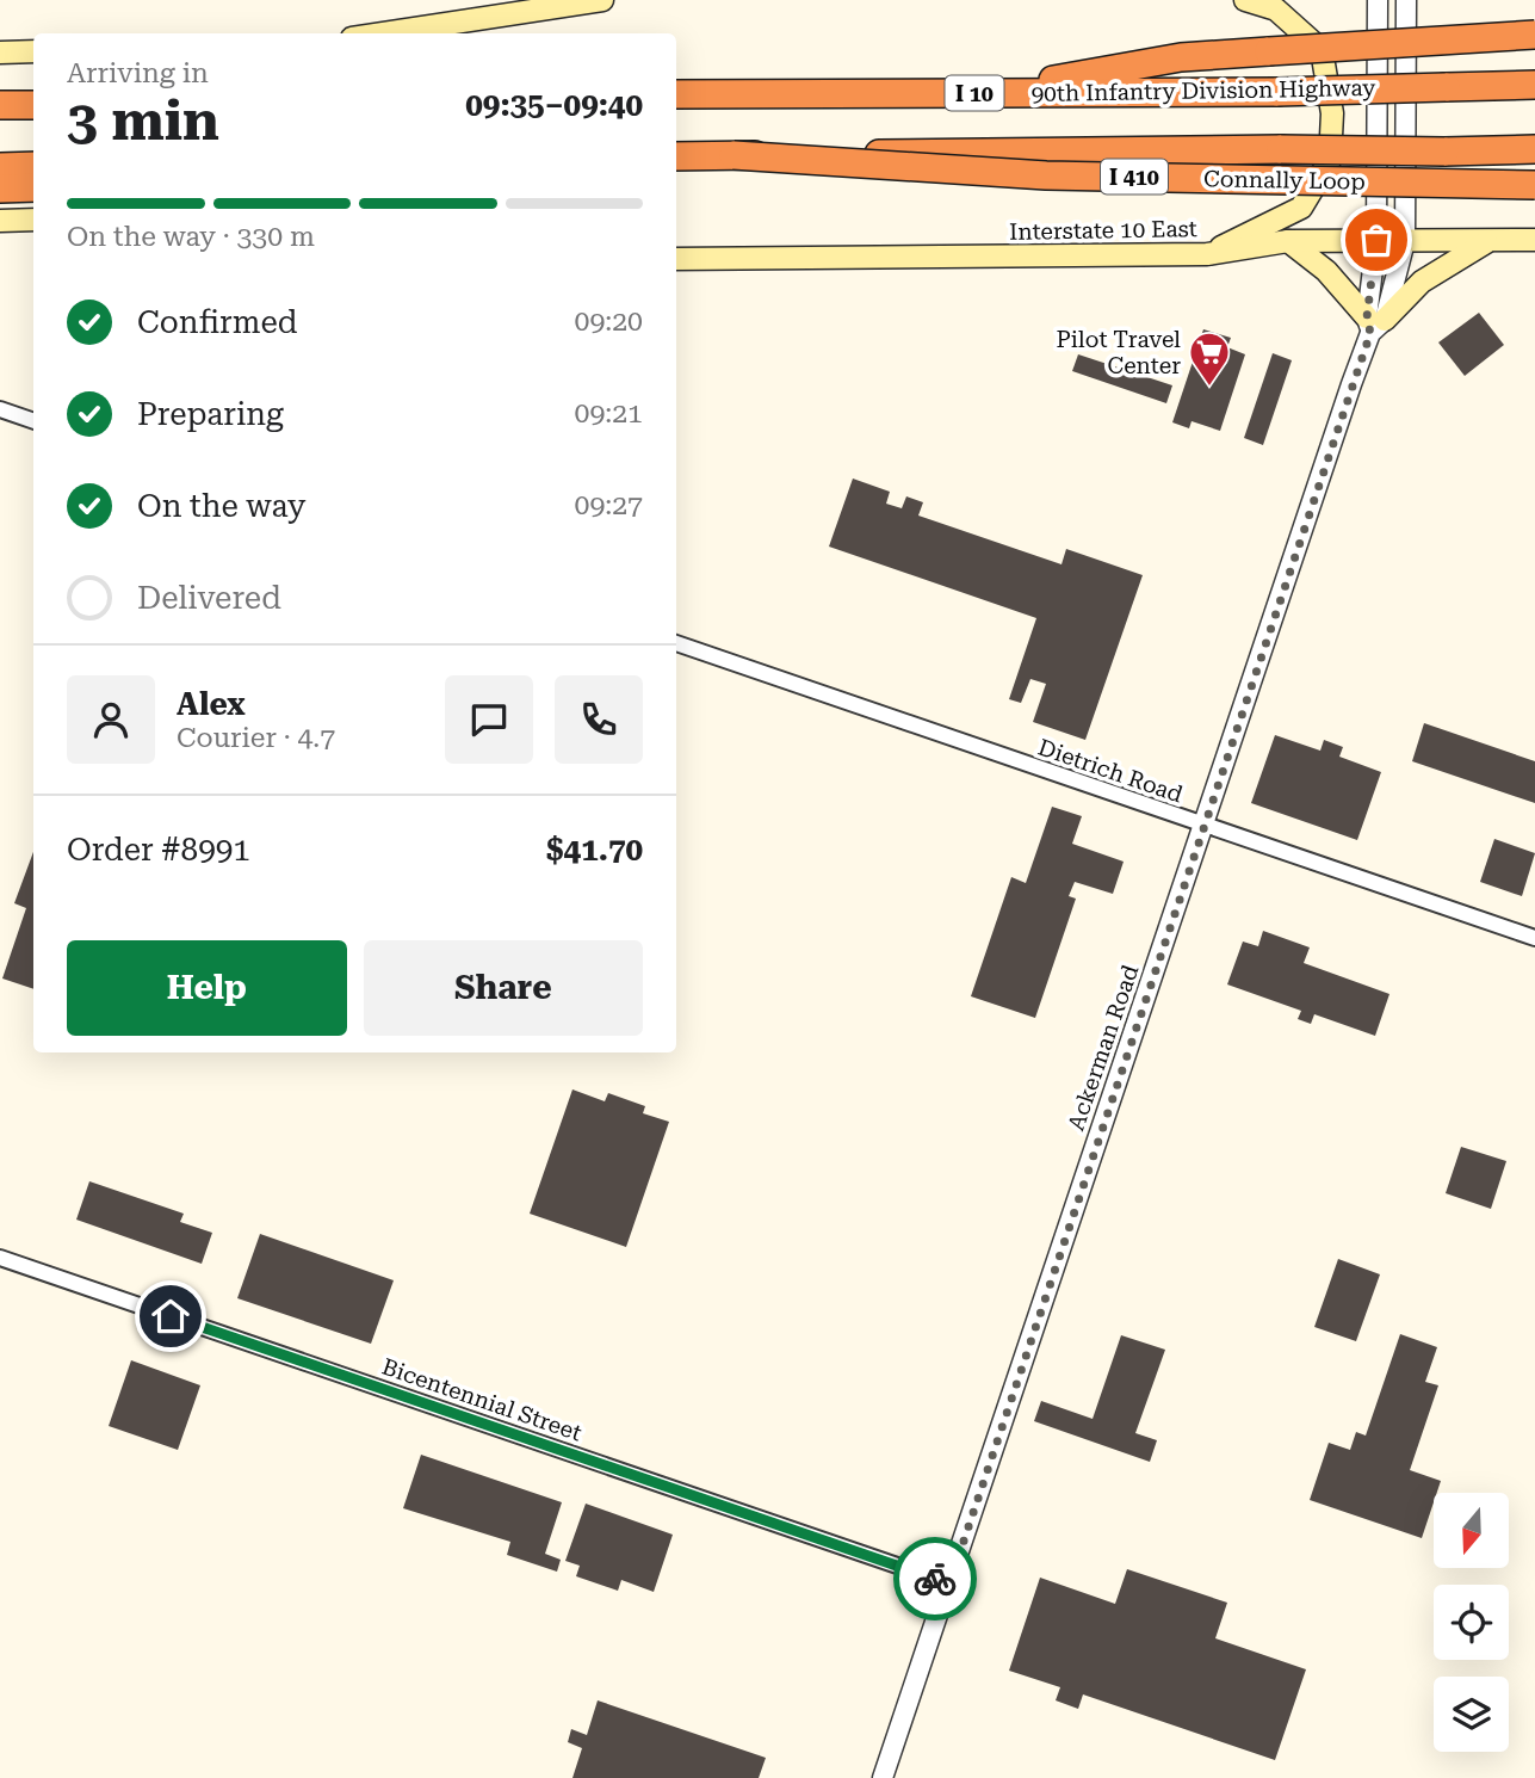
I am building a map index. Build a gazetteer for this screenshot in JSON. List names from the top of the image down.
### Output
{
  "streets": {
    "highway": [
      "90th Infantry Division Highway",
      "I 10",
      "I 410",
      "Connally Loop"
    ],
    "main road": ["Interstate 10 East"],
    "street": ["Dietrich Road", "Ackerman Road", "Bicentennial Street"]
  },
  "crossings": [
    ["Interstate 10 East", "Ackerman Road"],
    ["Dietrich Road", "Ackerman Road"],
    ["Ackerman Road", "Bicentennial Street"]
  ],
  "places": {
    "supermarket": ["Pilot Travel Center"]
  },
  "north": "bottom",
  "page": {
    "heading": ["3 min", "Arriving in", "09:35–09:40"],
    "panel": [
      "Alex",
      "Courier · 4.7",
      "Order #8991",
      "$41.70"
    ],
    "bar": "On the way · 330 m",
    "list": [
      ["Confirmed", "09:20"],
      ["Preparing", "09:21"],
      ["On the way", "09:27"],
      "Delivered"
    ],
    "buttons": ["Help", "Share"]
  }
}
